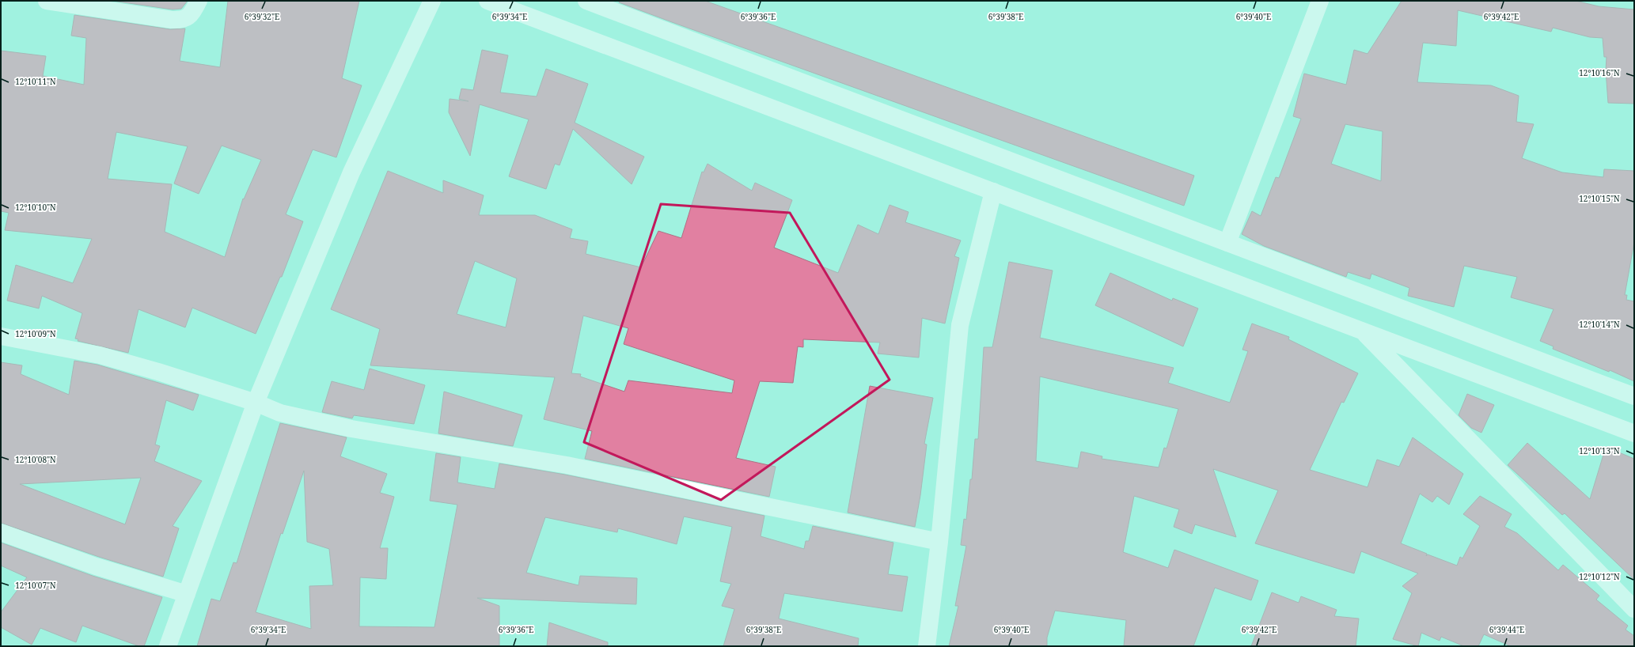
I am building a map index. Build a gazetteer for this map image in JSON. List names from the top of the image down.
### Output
{
  "coordinates": [
    "6°39'32\"E",
    "6°39'34\"E",
    "6°39'36\"E",
    "6°39'38\"E",
    "6°39'40\"E",
    "6°39'42\"E",
    "12°10'16\"N",
    "12°10'11\"N",
    "12°10'15\"N",
    "12°10'10\"N",
    "12°10'14\"N",
    "12°10'09\"N",
    "12°10'13\"N",
    "12°10'08\"N",
    "12°10'12\"N",
    "12°10'07\"N",
    "6°39'44\"E"
  ]
}
